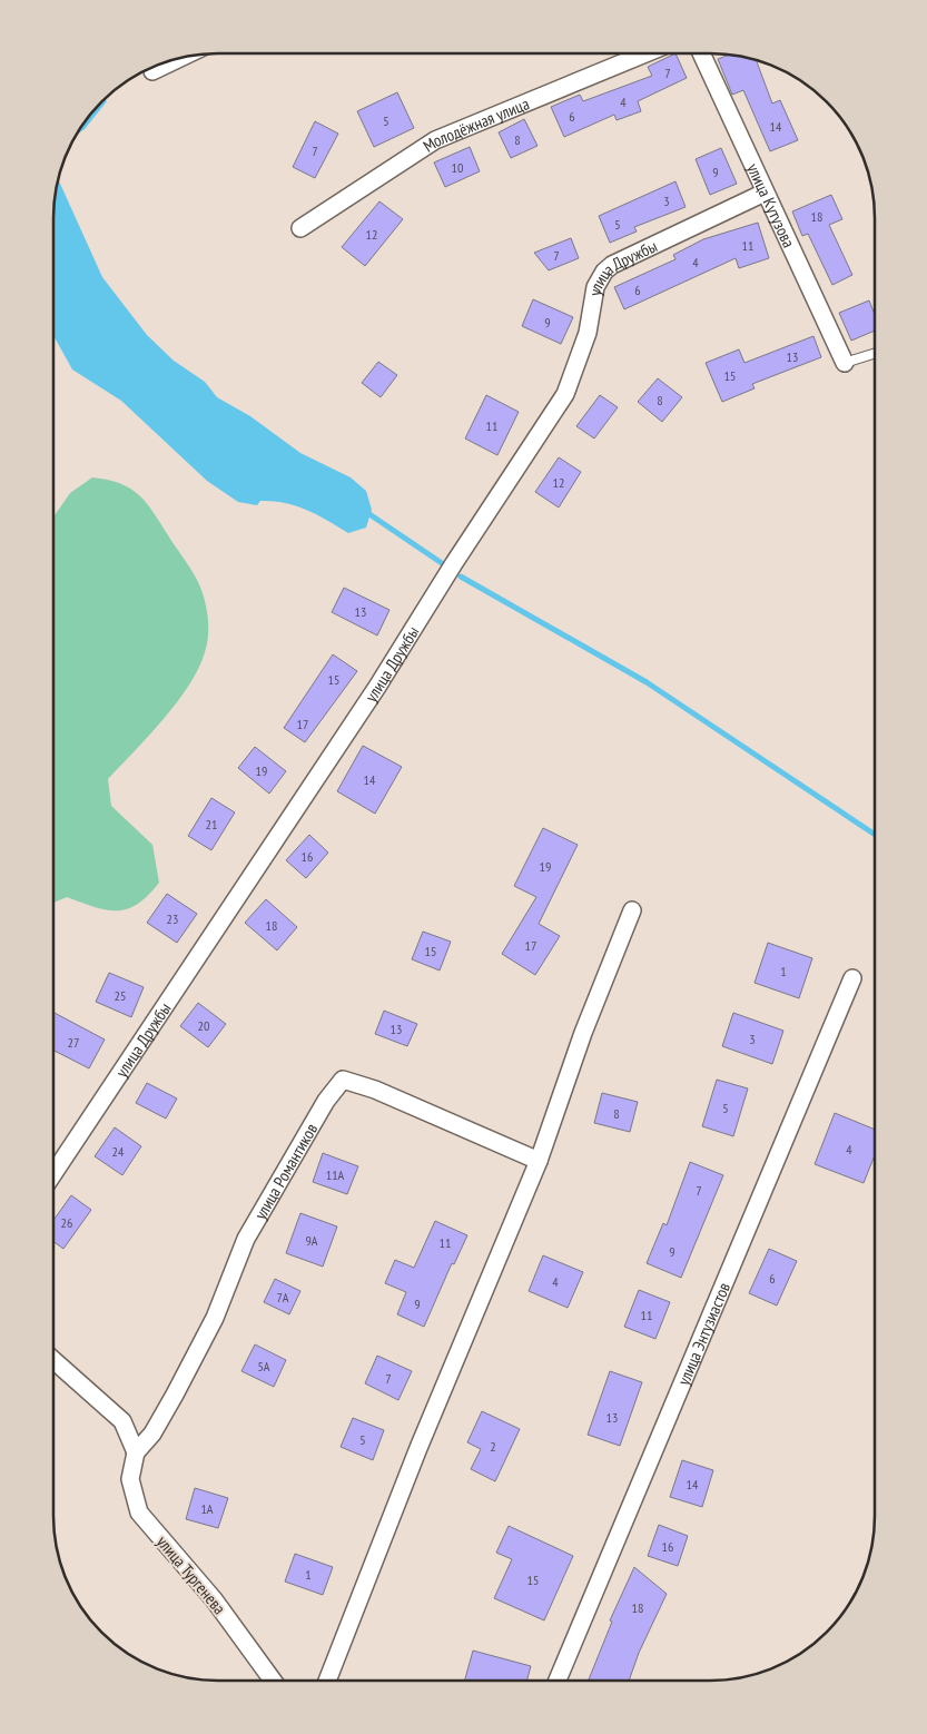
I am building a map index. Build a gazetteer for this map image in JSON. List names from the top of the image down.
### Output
{
  "streets": {
    "street": [
      "Молодёжная улица",
      "улица Кутузова",
      "улица Дружбы",
      "улица Романтиков",
      "улица Энтузиастов",
      "улица Тургенева"
    ]
  },
  "crossings": [
    ["улица Кутузова", "улица Дружбы"],
    ["улица Романтиков", "улица Тургенева"]
  ],
  "house_numbers": [
    "7",
    "4",
    "6",
    "5",
    "14",
    "8",
    "7",
    "10",
    "9",
    "3",
    "18",
    "5",
    "12",
    "11",
    "7",
    "4",
    "6",
    "9",
    "13",
    "15",
    "8",
    "11",
    "12",
    "13",
    "15",
    "17",
    "19",
    "14",
    "21",
    "16",
    "19",
    "23",
    "18",
    "17",
    "15",
    "1",
    "25",
    "20",
    "13",
    "3",
    "27",
    "5",
    "8",
    "4",
    "24",
    "11А",
    "7",
    "26",
    "9А",
    "11",
    "9",
    "6",
    "4",
    "7А",
    "9",
    "11",
    "5А",
    "7",
    "13",
    "5",
    "2",
    "14",
    "1А",
    "16",
    "1",
    "15",
    "18"
  ]
}
